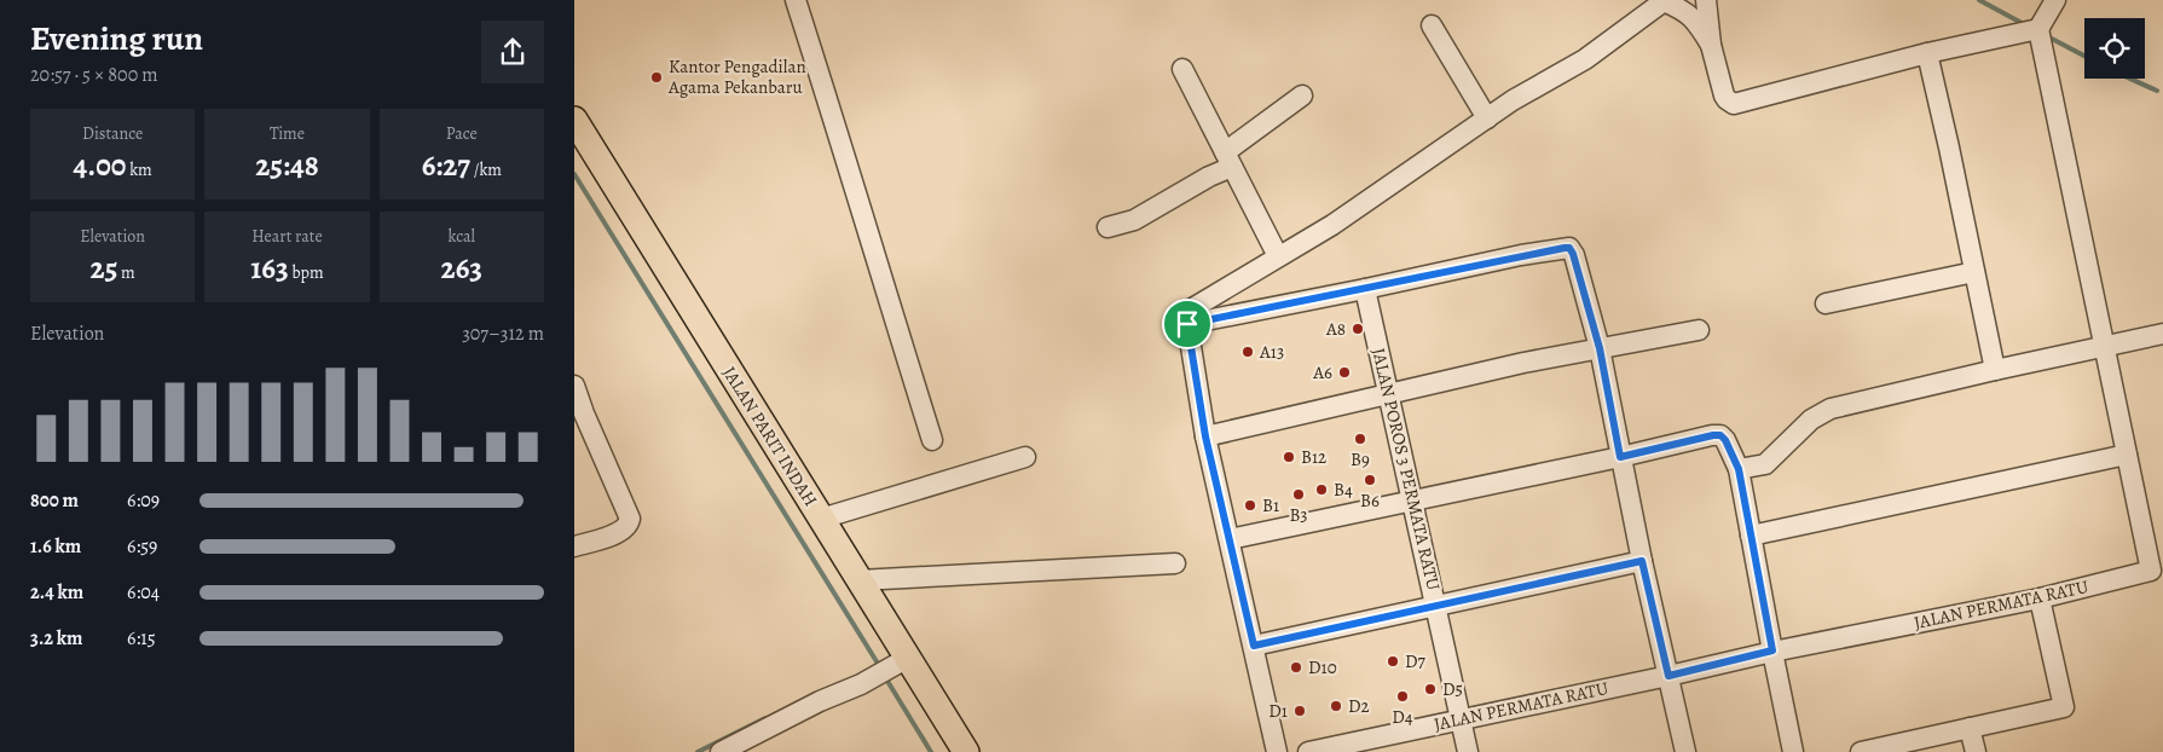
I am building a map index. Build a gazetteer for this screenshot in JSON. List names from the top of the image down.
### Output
{
  "streets": {
    "main road": ["JALAN PARIT INDAH"],
    "street": ["JALAN POROS 3 PERMATA RATU", "JALAN PERMATA RATU"]
  },
  "crossings": [
    ["JALAN POROS 3 PERMATA RATU", "JALAN PERMATA RATU"]
  ],
  "places": [
    "Kantor Pengadilan Agama Pekanbaru",
    "A8",
    "A13",
    "A6",
    "B9",
    "B12",
    "B6",
    "B4",
    "B3",
    "B1",
    "D7",
    "D10",
    "D5",
    "D4",
    "D2",
    "D1"
  ],
  "page": {
    "heading": ["Evening run", "20:57 · 5 × 800 m"],
    "stats": [
      ["Distance", "4.00 km"],
      ["Time", "25:48"],
      ["Pace", "6:27 /km"],
      ["Elevation", "25 m"],
      ["Heart rate", "163 bpm"],
      ["kcal", "263"]
    ],
    "chart": ["Elevation", "307–312 m"],
    "list": [
      {
        "name": "800 m",
        "note": "6:09"
      },
      {
        "name": "1.6 km",
        "note": "6:59"
      },
      {
        "name": "2.4 km",
        "note": "6:04"
      },
      {
        "name": "3.2 km",
        "note": "6:15"
      }
    ]
  }
}
